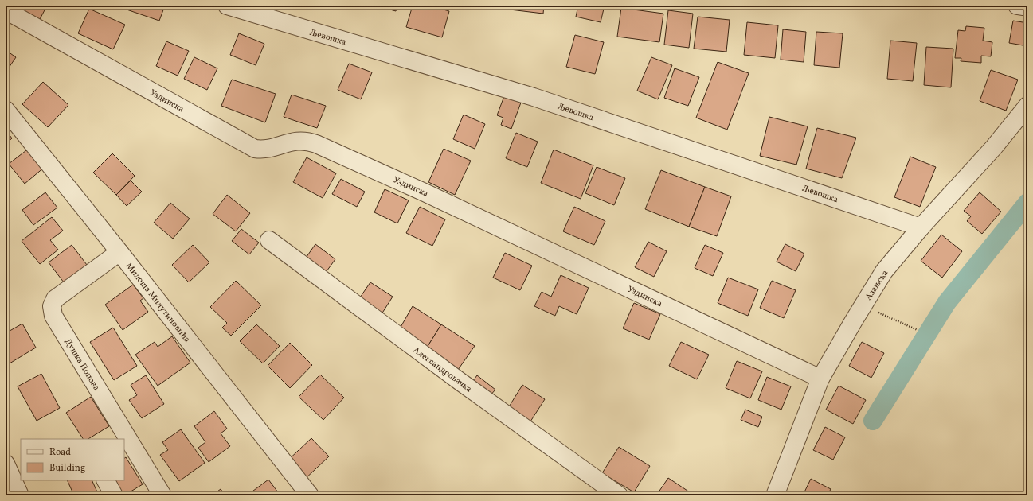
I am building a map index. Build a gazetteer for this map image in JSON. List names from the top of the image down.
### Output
{
  "streets": {
    "street": [
      "Љевошка",
      "Уздинска",
      "Азањска",
      "Милоша Милутиновића",
      "Душка Попова",
      "Александровачка"
    ]
  },
  "crossings": [
    ["Љевошка", "Азањска"],
    ["Уздинска", "Азањска"],
    ["Милоша Милутиновића", "Душка Попова"]
  ],
  "legend": ["Road", "Building"]
}
